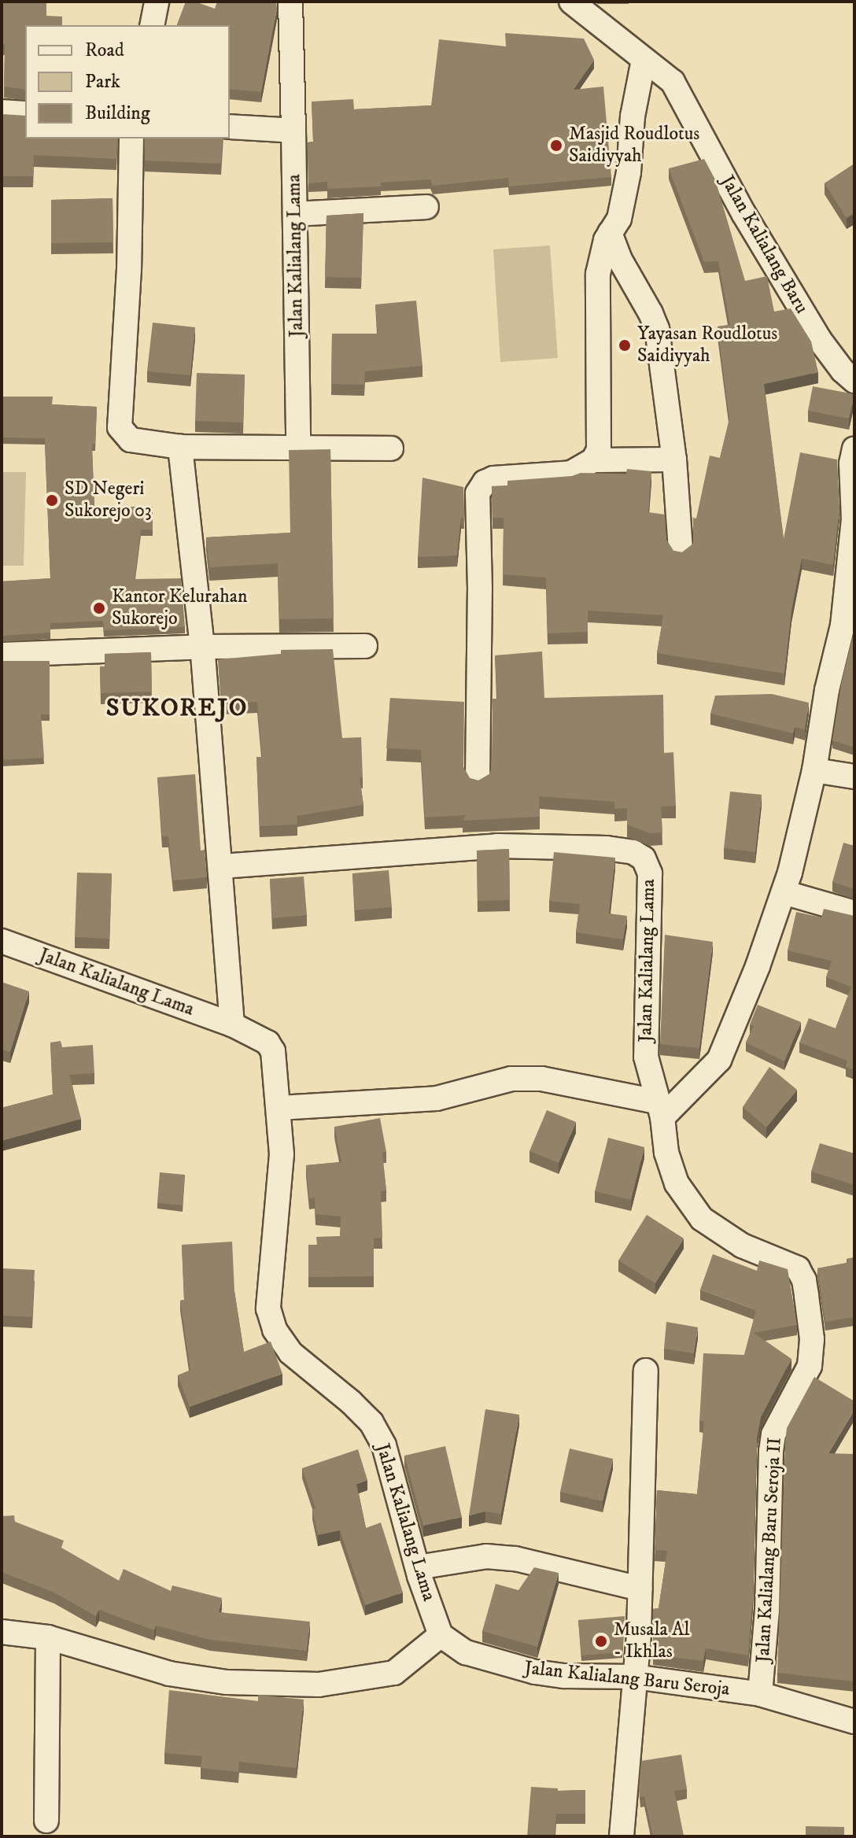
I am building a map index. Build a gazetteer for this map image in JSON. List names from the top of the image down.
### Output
{
  "streets": {
    "street": [
      "Jalan Kalialang Baru",
      "Jalan Kalialang Lama",
      "Jalan Kalialang Baru Seroja II",
      "Jalan Kalialang Baru Seroja"
    ]
  },
  "crossings": [
    ["Jalan Kalialang Lama", "Jalan Kalialang Baru Seroja II"],
    ["Jalan Kalialang Lama", "Jalan Kalialang Baru Seroja"],
    ["Jalan Kalialang Baru Seroja II", "Jalan Kalialang Baru Seroja"]
  ],
  "districts": ["SUKOREJO"],
  "places": [
    "Masjid Roudlotus Saidiyyah",
    "Yayasan Roudlotus Saidiyyah",
    "SD Negeri Sukorejo 03",
    "Kantor Kelurahan Sukorejo",
    "Musala Al - Ikhlas"
  ],
  "legend": ["Road", "Park", "Building"]
}
